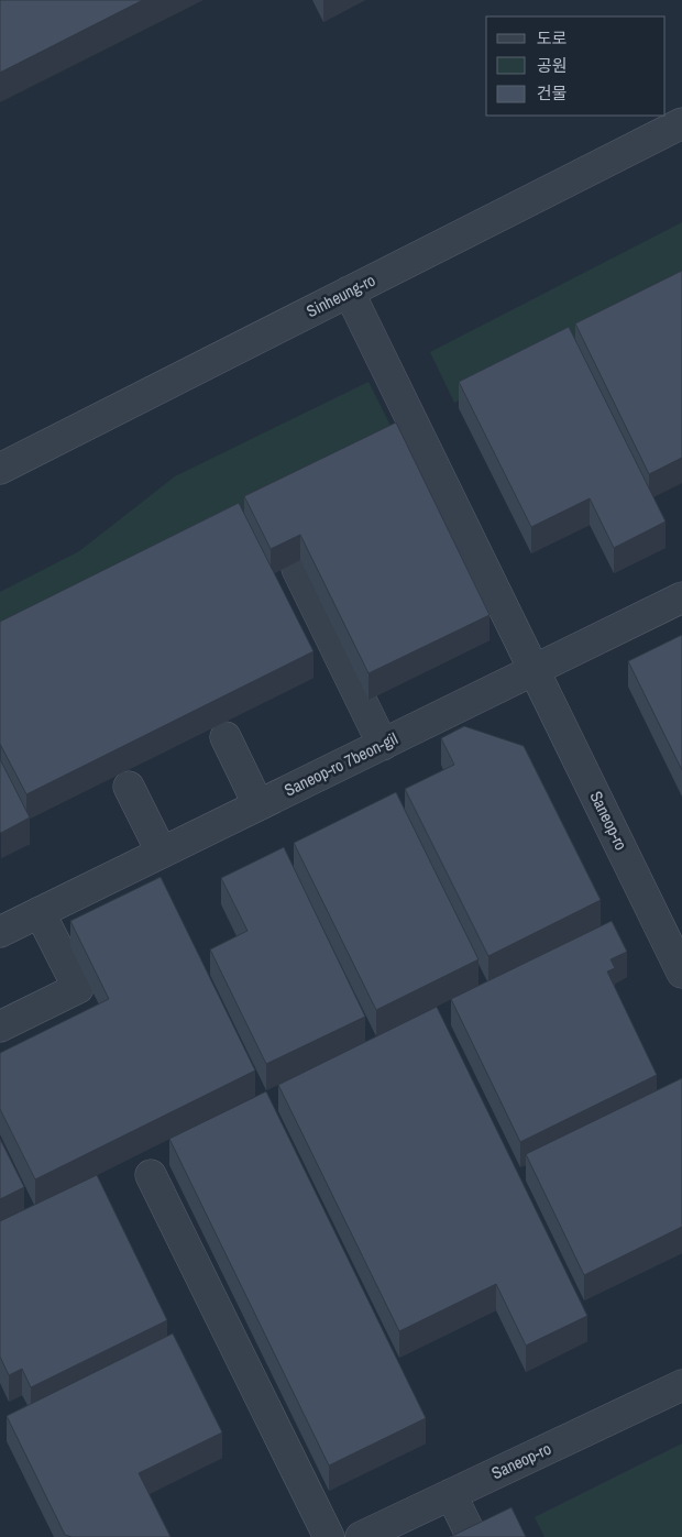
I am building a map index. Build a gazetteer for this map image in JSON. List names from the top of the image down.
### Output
{
  "streets": {
    "street": ["Sinheung-ro", "Saneop-ro 7beon-gil", "Saneop-ro"]
  },
  "crossings": [
    ["Sinheung-ro", "Saneop-ro"],
    ["Saneop-ro 7beon-gil", "Saneop-ro"]
  ],
  "legend": ["도로", "공원", "건물"]
}
